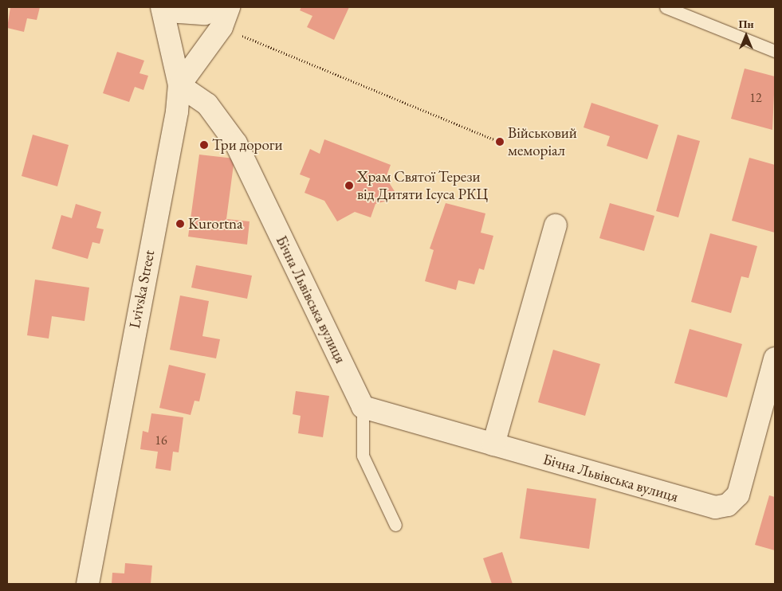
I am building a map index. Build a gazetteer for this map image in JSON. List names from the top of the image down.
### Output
{
  "streets": {
    "street": ["Lvivska Street", "Бічна Львівська вулиця"]
  },
  "crossings": [
    ["Lvivska Street", "Бічна Львівська вулиця"]
  ],
  "places": [
    "Військовий меморіал",
    "Три дороги",
    "Храм Святої Терези від Дитяти Ісуса РКЦ",
    "Kurortna"
  ],
  "house_numbers": ["12", "16"],
  "north": "top"
}
